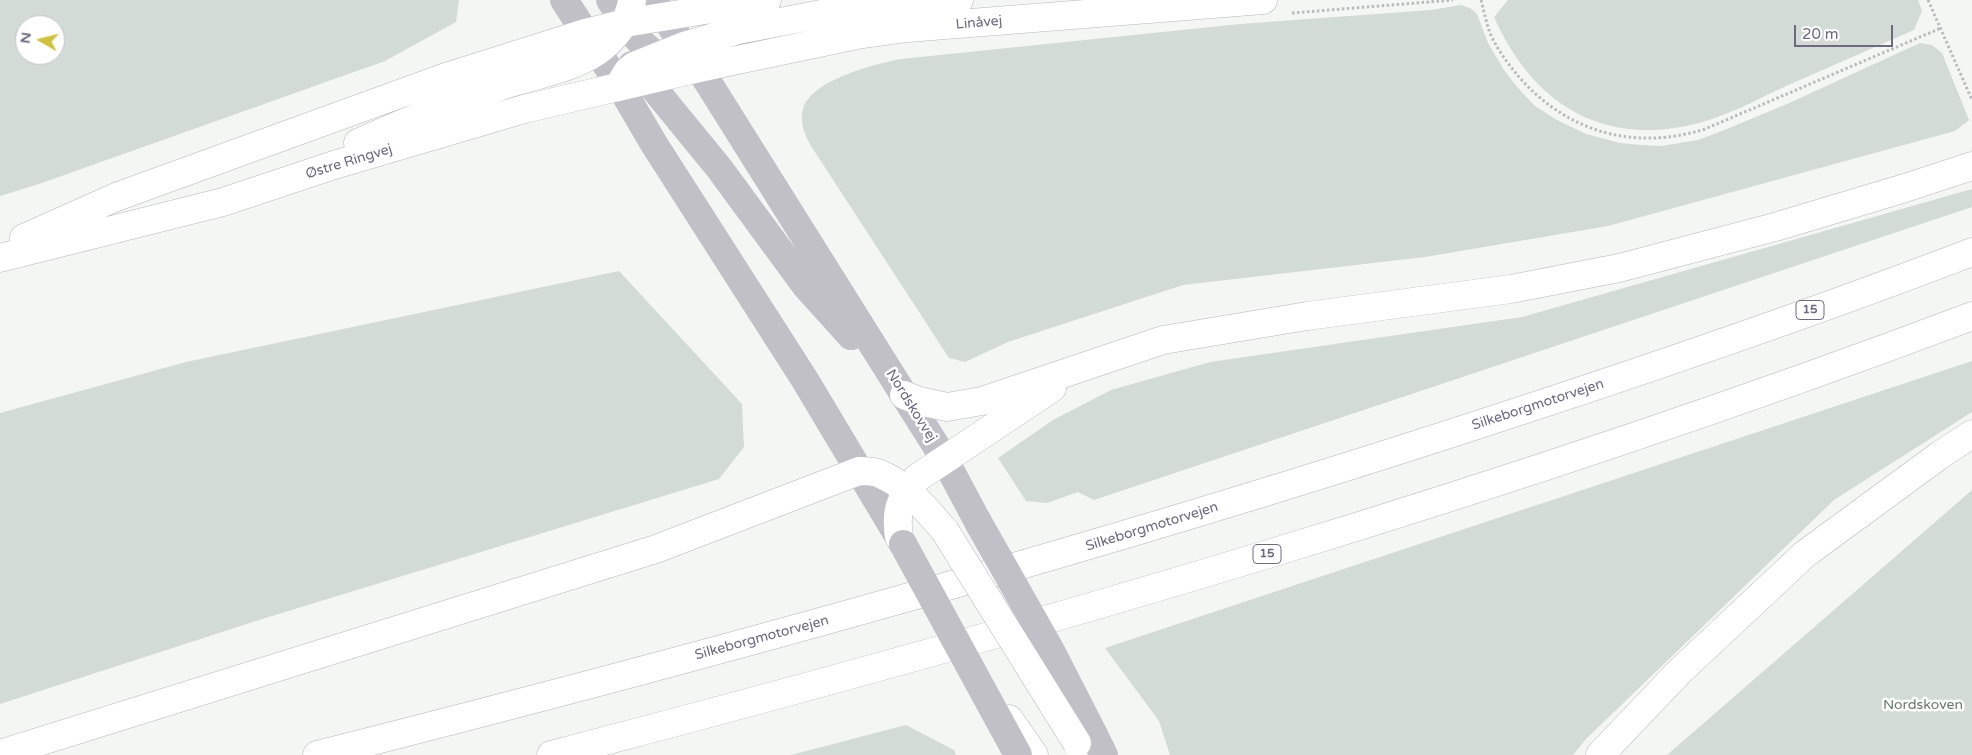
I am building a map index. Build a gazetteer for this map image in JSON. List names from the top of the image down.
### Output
{
  "streets": {
    "main road": [
      "Linåvej",
      "Østre Ringvej",
      "15",
      "Silkeborgmotorvejen"
    ],
    "street": ["Nordskovvej"]
  },
  "crossings": [
    ["Linåvej", "Østre Ringvej"],
    ["Linåvej", "Nordskovvej"],
    ["Østre Ringvej", "Nordskovvej"]
  ],
  "parks": ["Nordskoven"],
  "scale_bar": "20 m",
  "north": "left"
}
